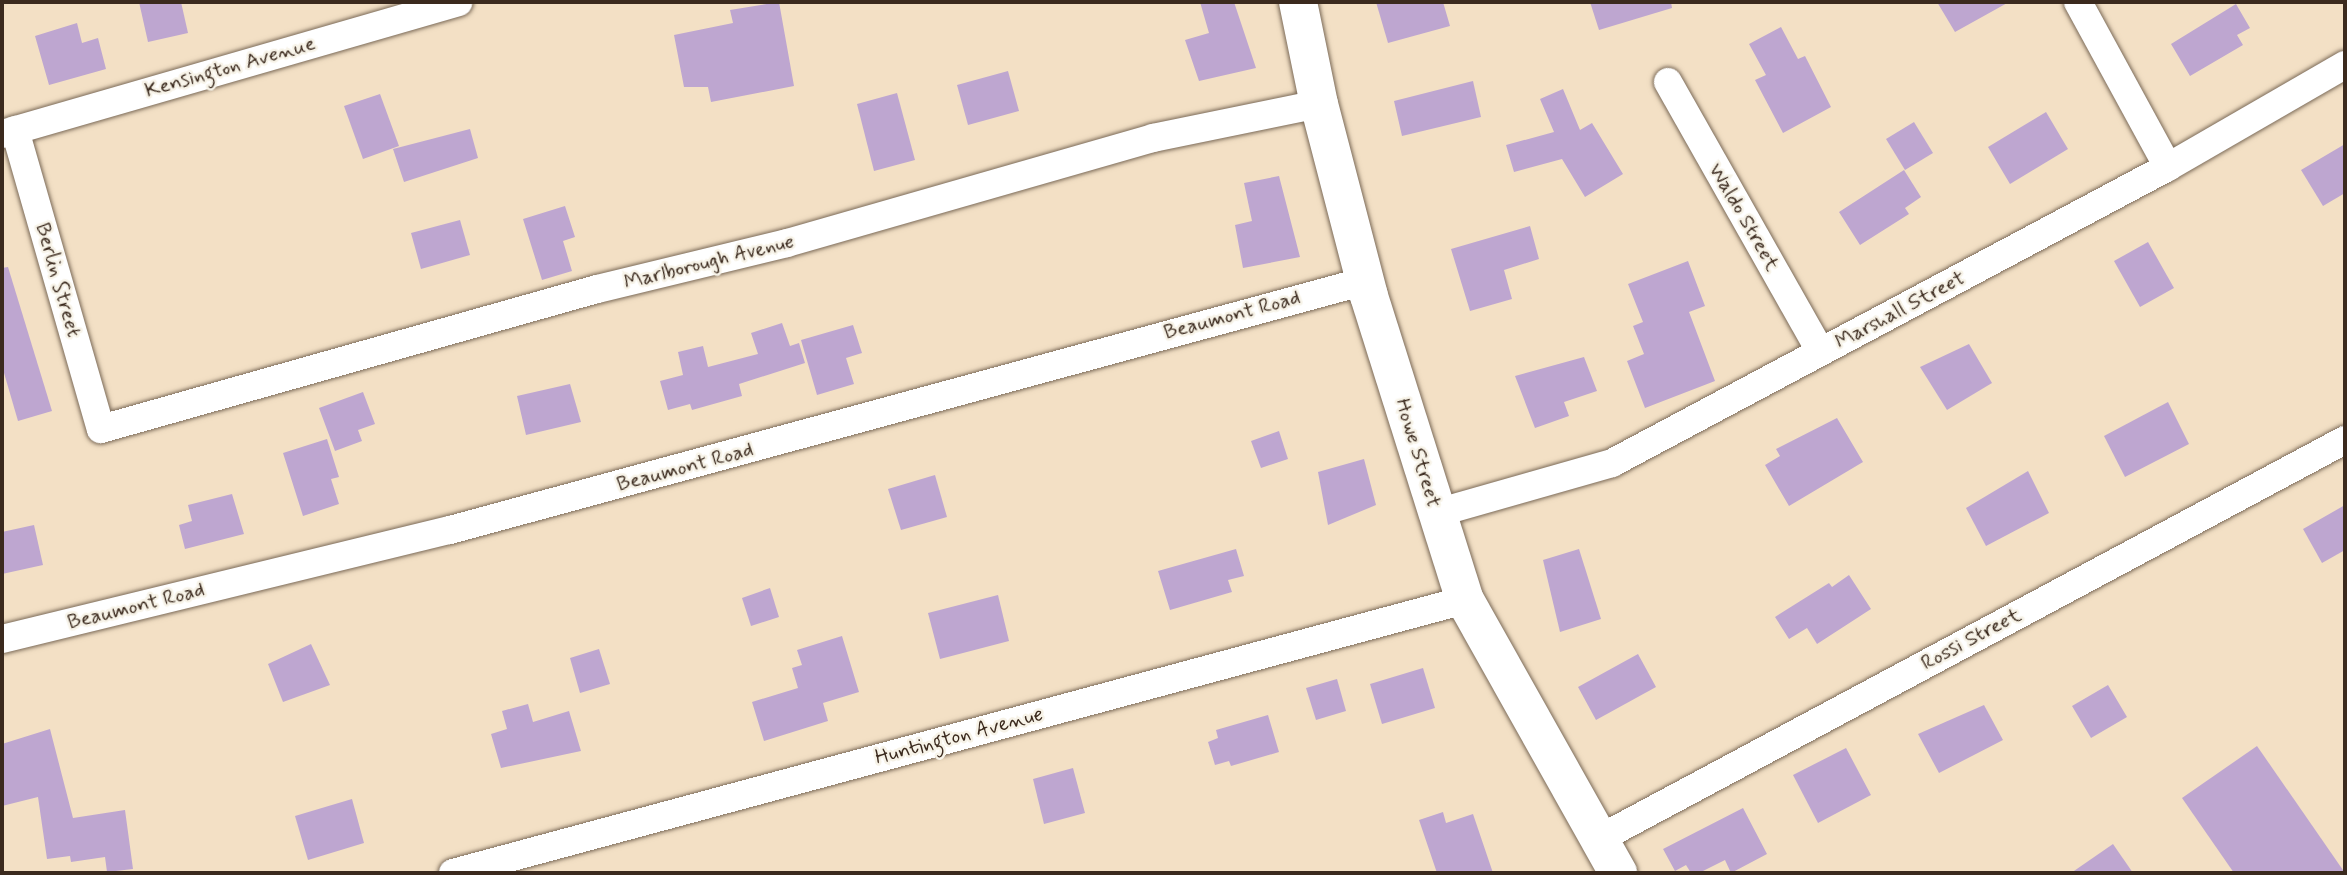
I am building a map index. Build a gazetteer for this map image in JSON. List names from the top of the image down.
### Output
{
  "streets": {
    "main road": ["Howe Street"],
    "street": [
      "Kensington Avenue",
      "Waldo Street",
      "Marlborough Avenue",
      "Berlin Street",
      "Marshall Street",
      "Beaumont Road",
      "Rossi Street",
      "Huntington Avenue"
    ]
  },
  "crossings": [
    ["Kensington Avenue", "Berlin Street"],
    ["Waldo Street", "Marshall Street"],
    ["Marlborough Avenue", "Berlin Street"],
    ["Marlborough Avenue", "Howe Street"],
    ["Marshall Street", "Howe Street"],
    ["Beaumont Road", "Howe Street"],
    ["Howe Street", "Rossi Street"],
    ["Howe Street", "Huntington Avenue"]
  ]
}
